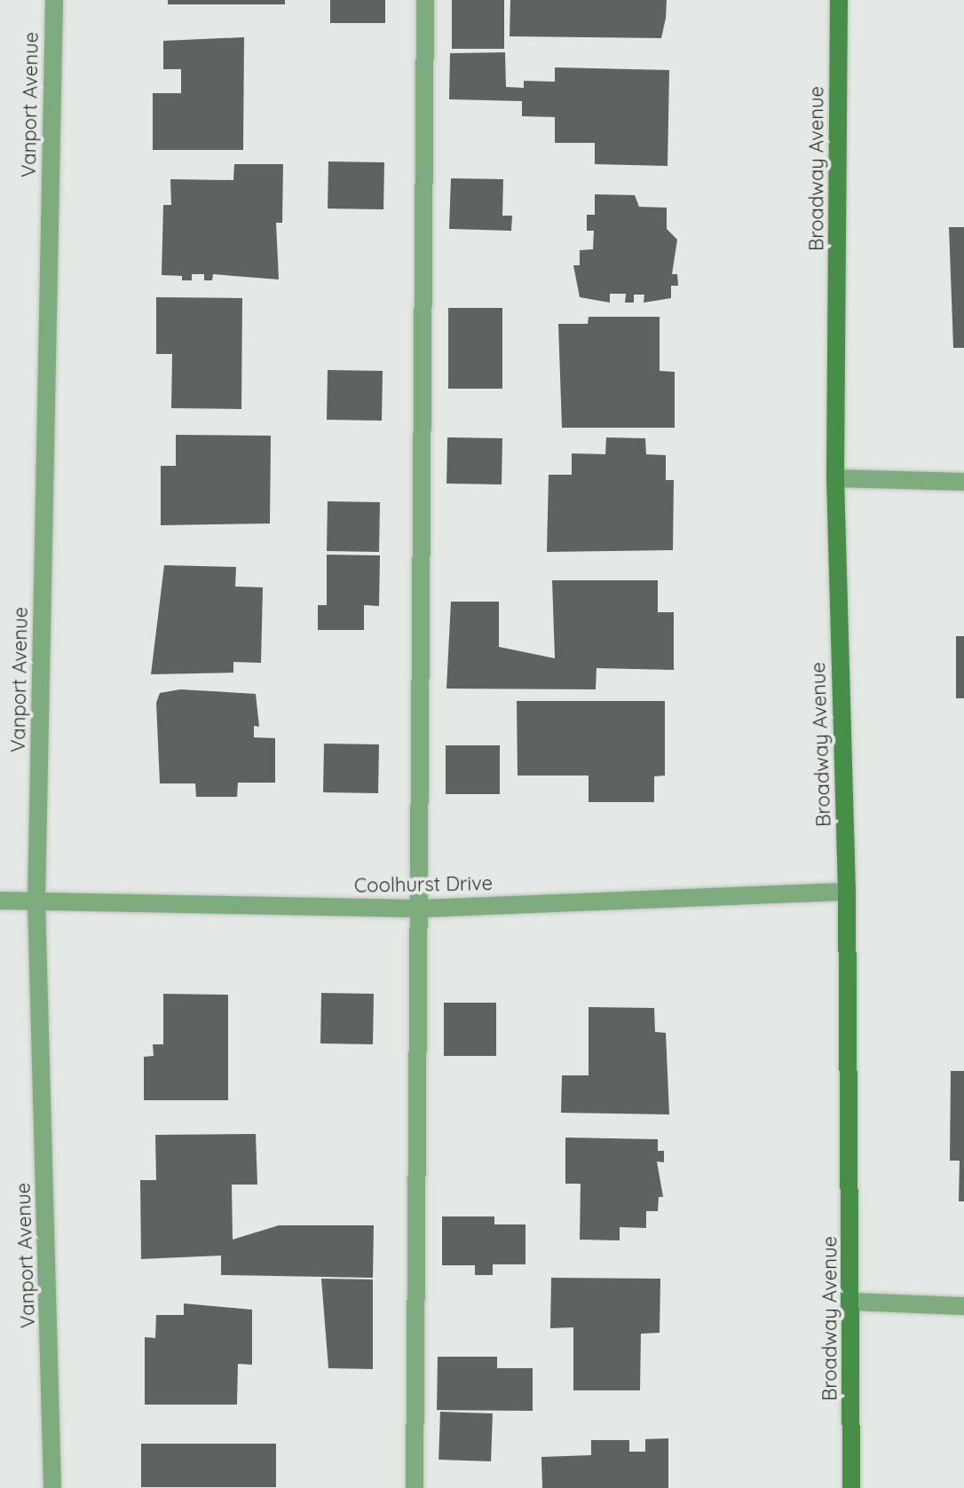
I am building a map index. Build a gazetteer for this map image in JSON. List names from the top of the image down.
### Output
{
  "streets": {
    "street": ["Vanport Avenue", "Broadway Avenue", "Coolhurst Drive"]
  },
  "crossings": [
    ["Vanport Avenue", "Coolhurst Drive"],
    ["Broadway Avenue", "Coolhurst Drive"]
  ]
}
